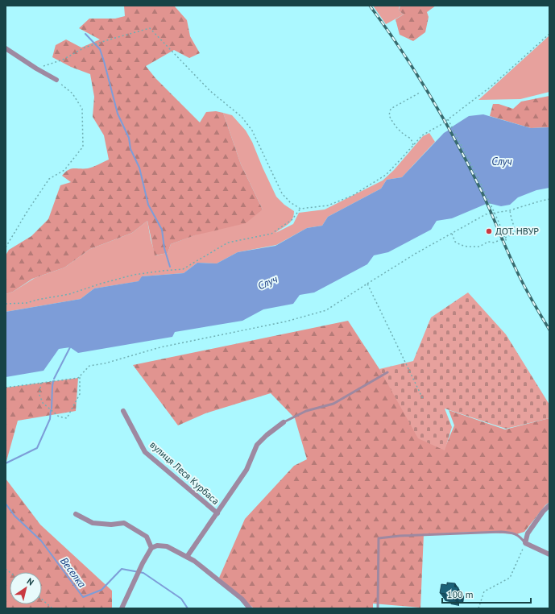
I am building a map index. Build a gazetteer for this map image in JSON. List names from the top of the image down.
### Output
{
  "streets": {
    "street": ["вулиця Леся Курбаса"]
  },
  "water": ["Случ", "Веселка"],
  "places": ["ДОТ. НВУР"],
  "scale_bar": "100 m",
  "north": "top right"
}
